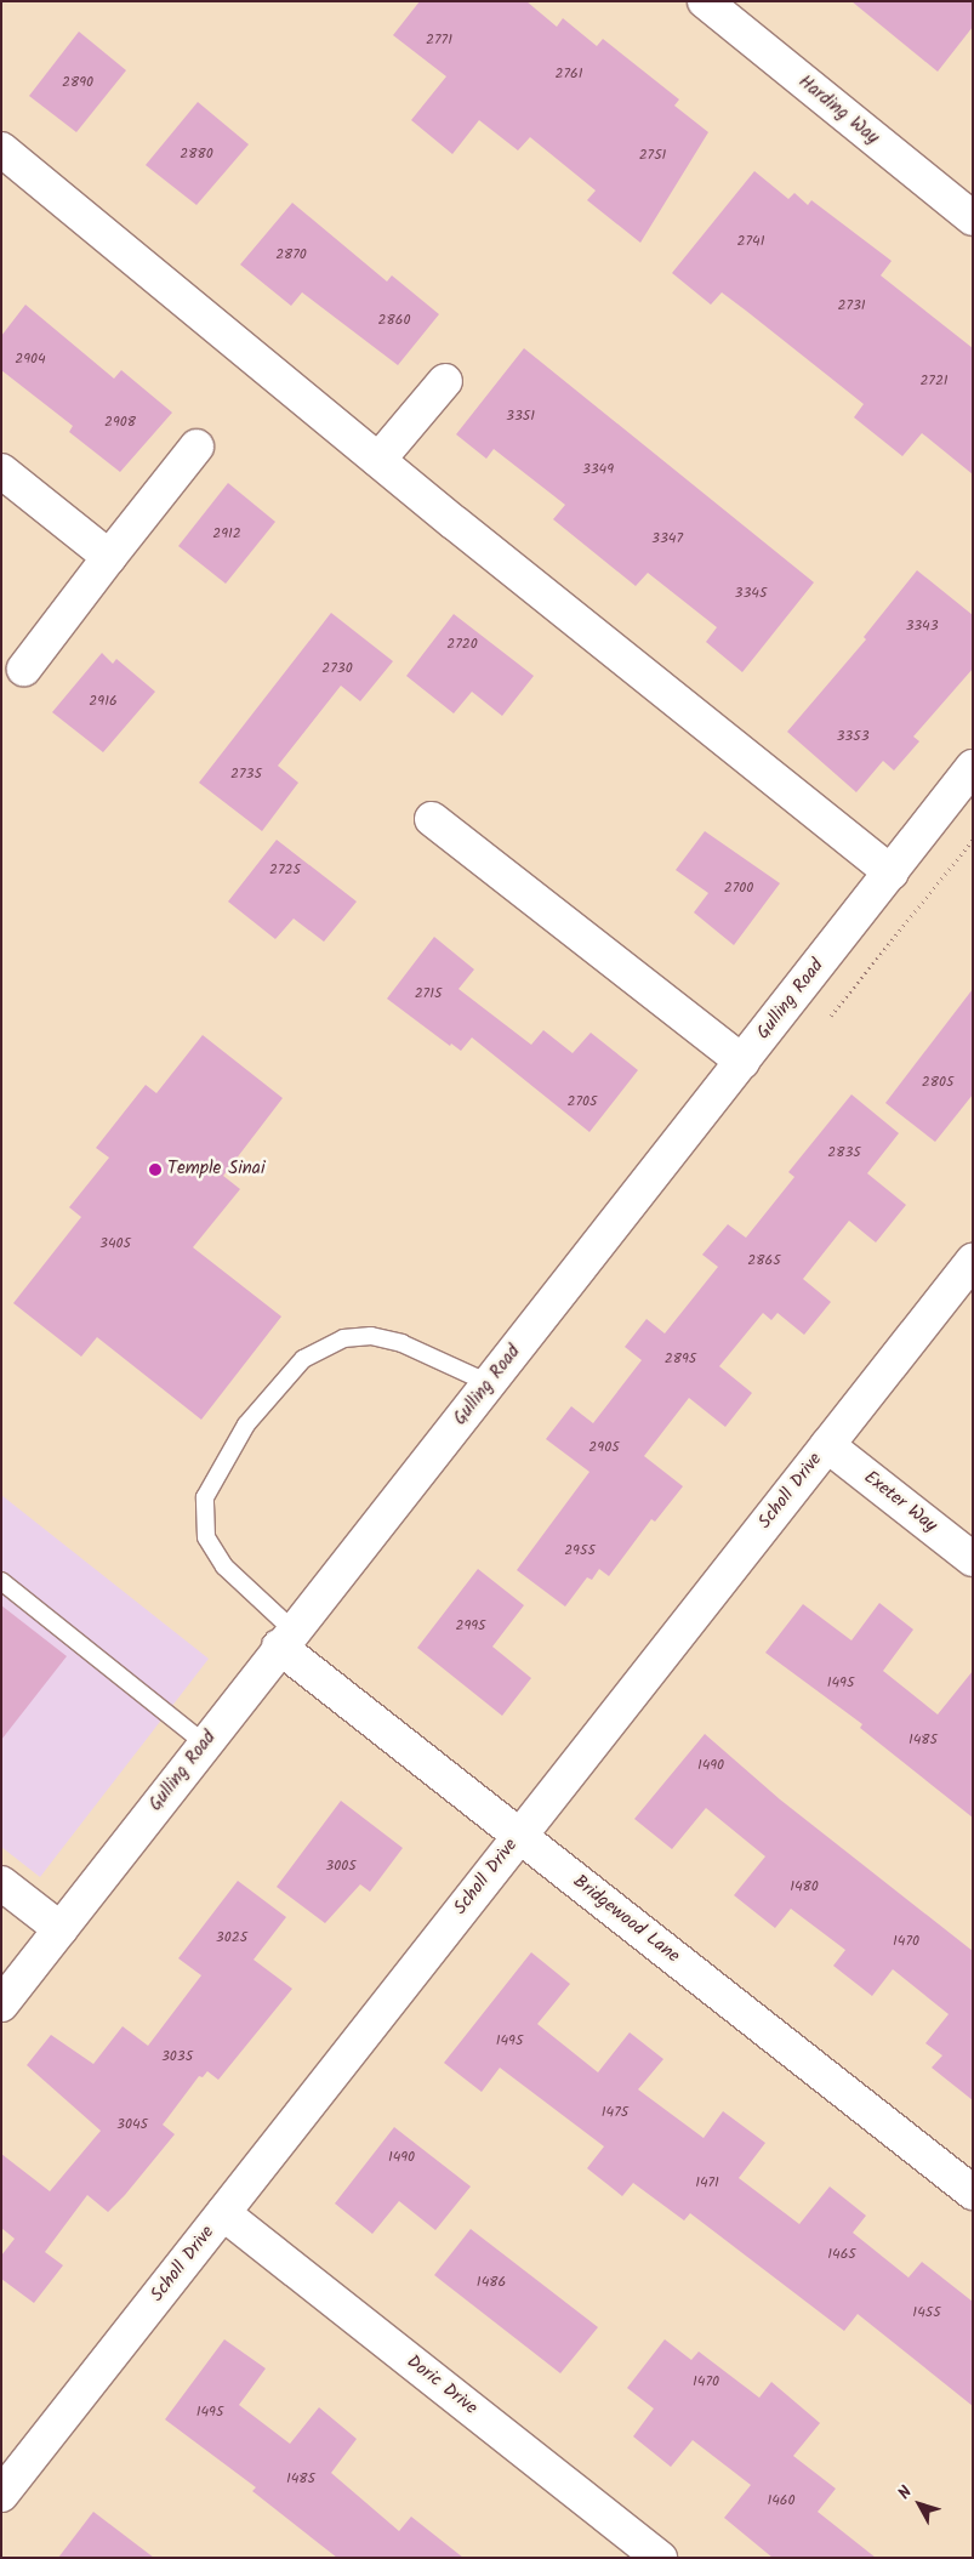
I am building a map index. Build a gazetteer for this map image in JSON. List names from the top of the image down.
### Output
{
  "streets": {
    "street": [
      "Harding Way",
      "Gulling Road",
      "Scholl Drive",
      "Exeter Way",
      "Bridgewood Lane",
      "Doric Drive"
    ]
  },
  "crossings": [
    ["Gulling Road", "Bridgewood Lane"],
    ["Scholl Drive", "Exeter Way"],
    ["Scholl Drive", "Bridgewood Lane"],
    ["Scholl Drive", "Doric Drive"]
  ],
  "places": ["Temple Sinai"],
  "house_numbers": [
    "2771",
    "2761",
    "2890",
    "2880",
    "2751",
    "2741",
    "2870",
    "2731",
    "2860",
    "2904",
    "2721",
    "3351",
    "2908",
    "3349",
    "2912",
    "3347",
    "3345",
    "3343",
    "2720",
    "2730",
    "2916",
    "3353",
    "2735",
    "2725",
    "2700",
    "2715",
    "2805",
    "2705",
    "2835",
    "3405",
    "2865",
    "2895",
    "2905",
    "2955",
    "2995",
    "1495",
    "1485",
    "1490",
    "3005",
    "1480",
    "3025",
    "1470",
    "1495",
    "3035",
    "1475",
    "3045",
    "1490",
    "1471",
    "1465",
    "1486",
    "1455",
    "1470",
    "1495",
    "1485",
    "1460"
  ],
  "north": "top left"
}
